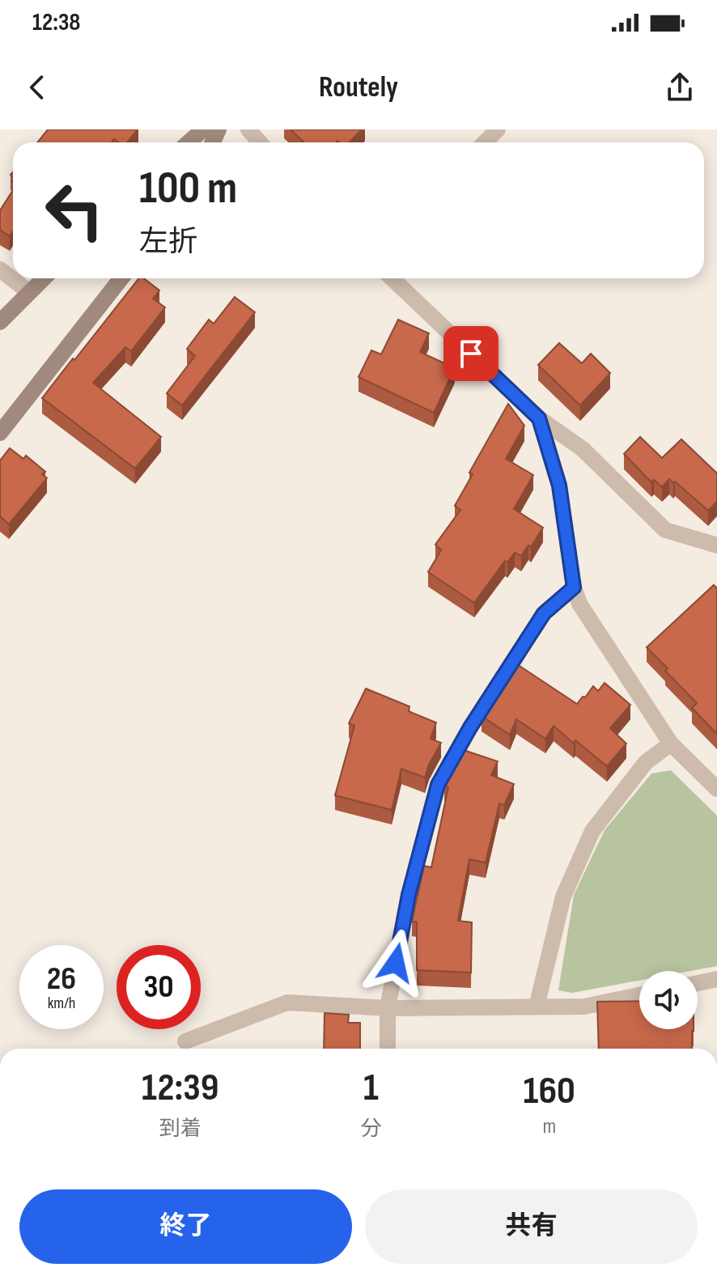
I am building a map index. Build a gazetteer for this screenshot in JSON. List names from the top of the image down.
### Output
{
  "page": {
    "status": "12:38",
    "header": "Routely",
    "turn": ["100 m", "左折"],
    "speed": "26 km/h",
    "limit": "30",
    "eta": [
      "12:39",
      "到着",
      "1",
      "分",
      "160",
      "m"
    ],
    "buttons": ["終了", "共有"]
  }
}
